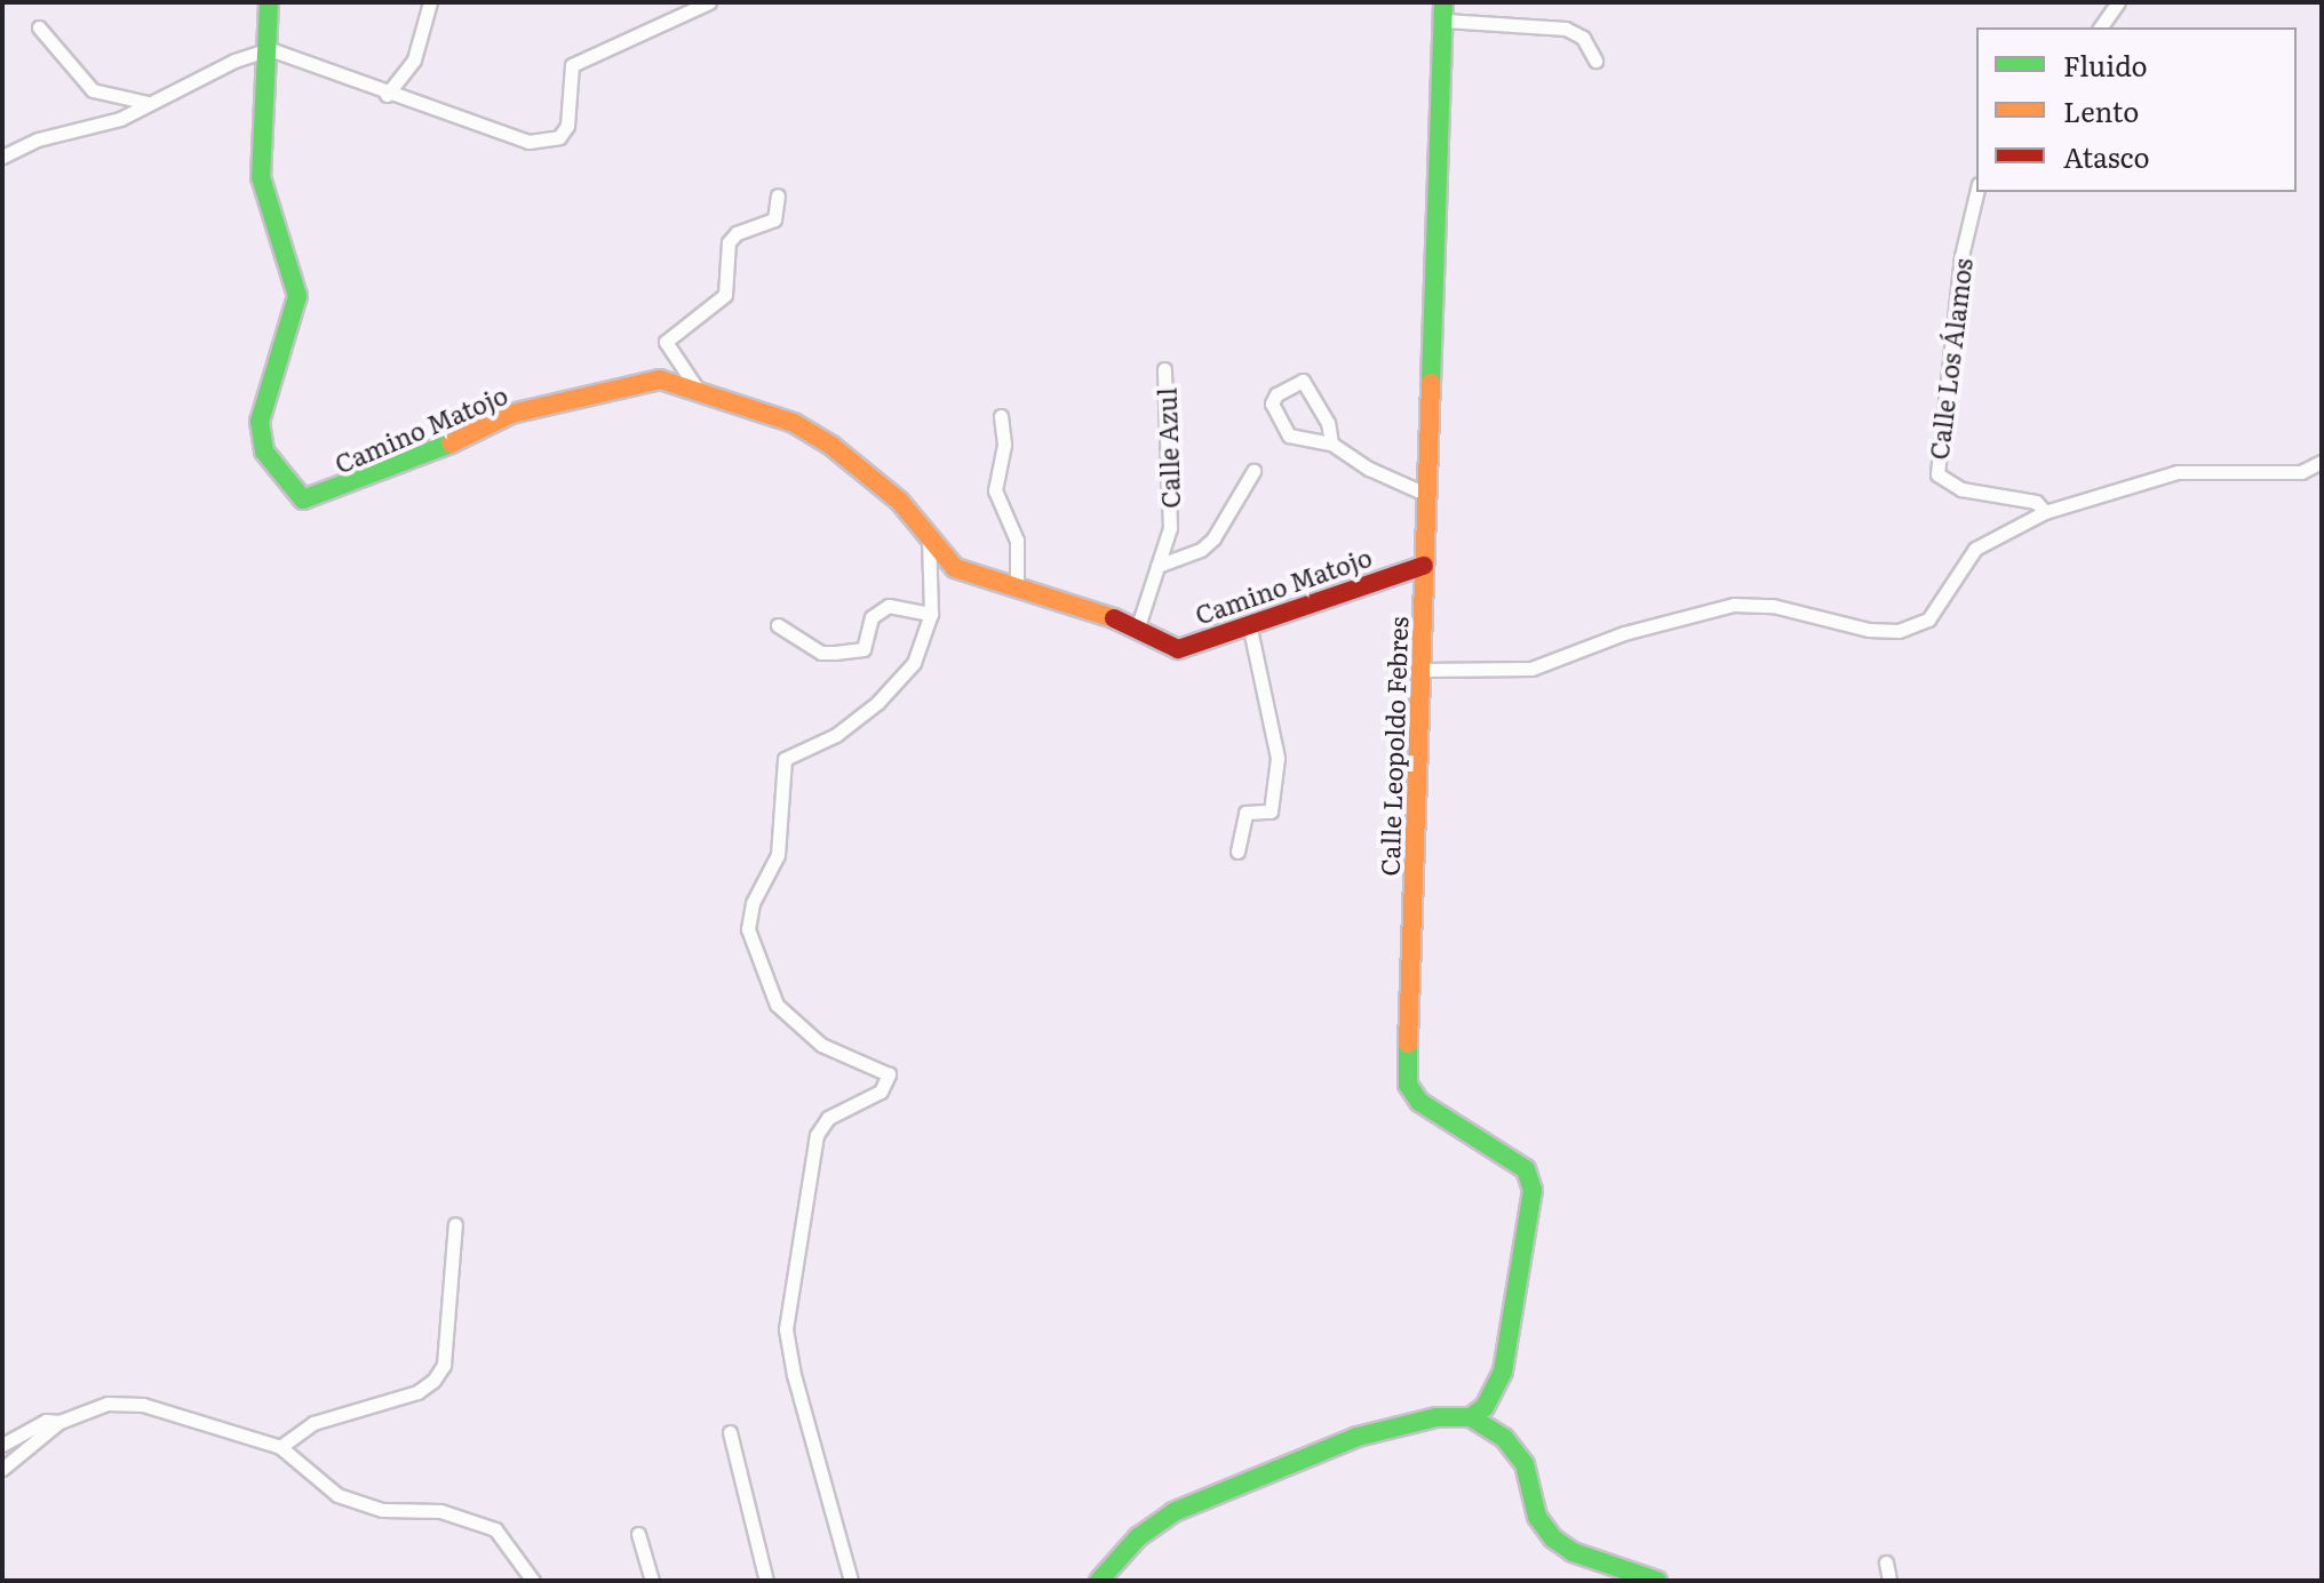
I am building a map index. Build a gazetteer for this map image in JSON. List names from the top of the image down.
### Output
{
  "streets": {
    "street": [
      "Calle Los Álamos",
      "Camino Matojo",
      "Calle Azul",
      "Calle Leopoldo Febres"
    ]
  },
  "crossings": [
    ["Camino Matojo", "Calle Azul"],
    ["Camino Matojo", "Calle Leopoldo Febres"]
  ],
  "legend": ["Fluido", "Lento", "Atasco"]
}
